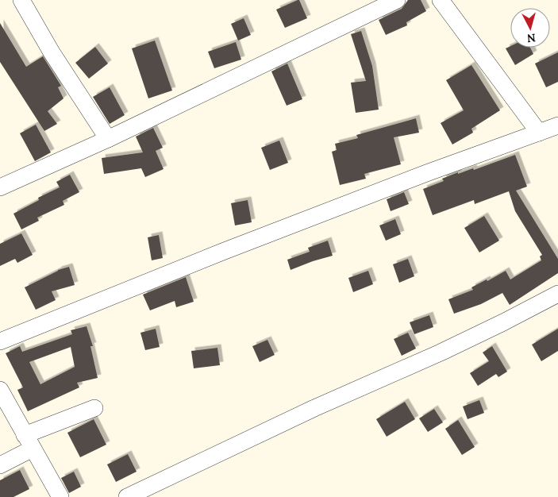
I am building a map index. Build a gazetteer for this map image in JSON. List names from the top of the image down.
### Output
{
  "north": "bottom"
}
